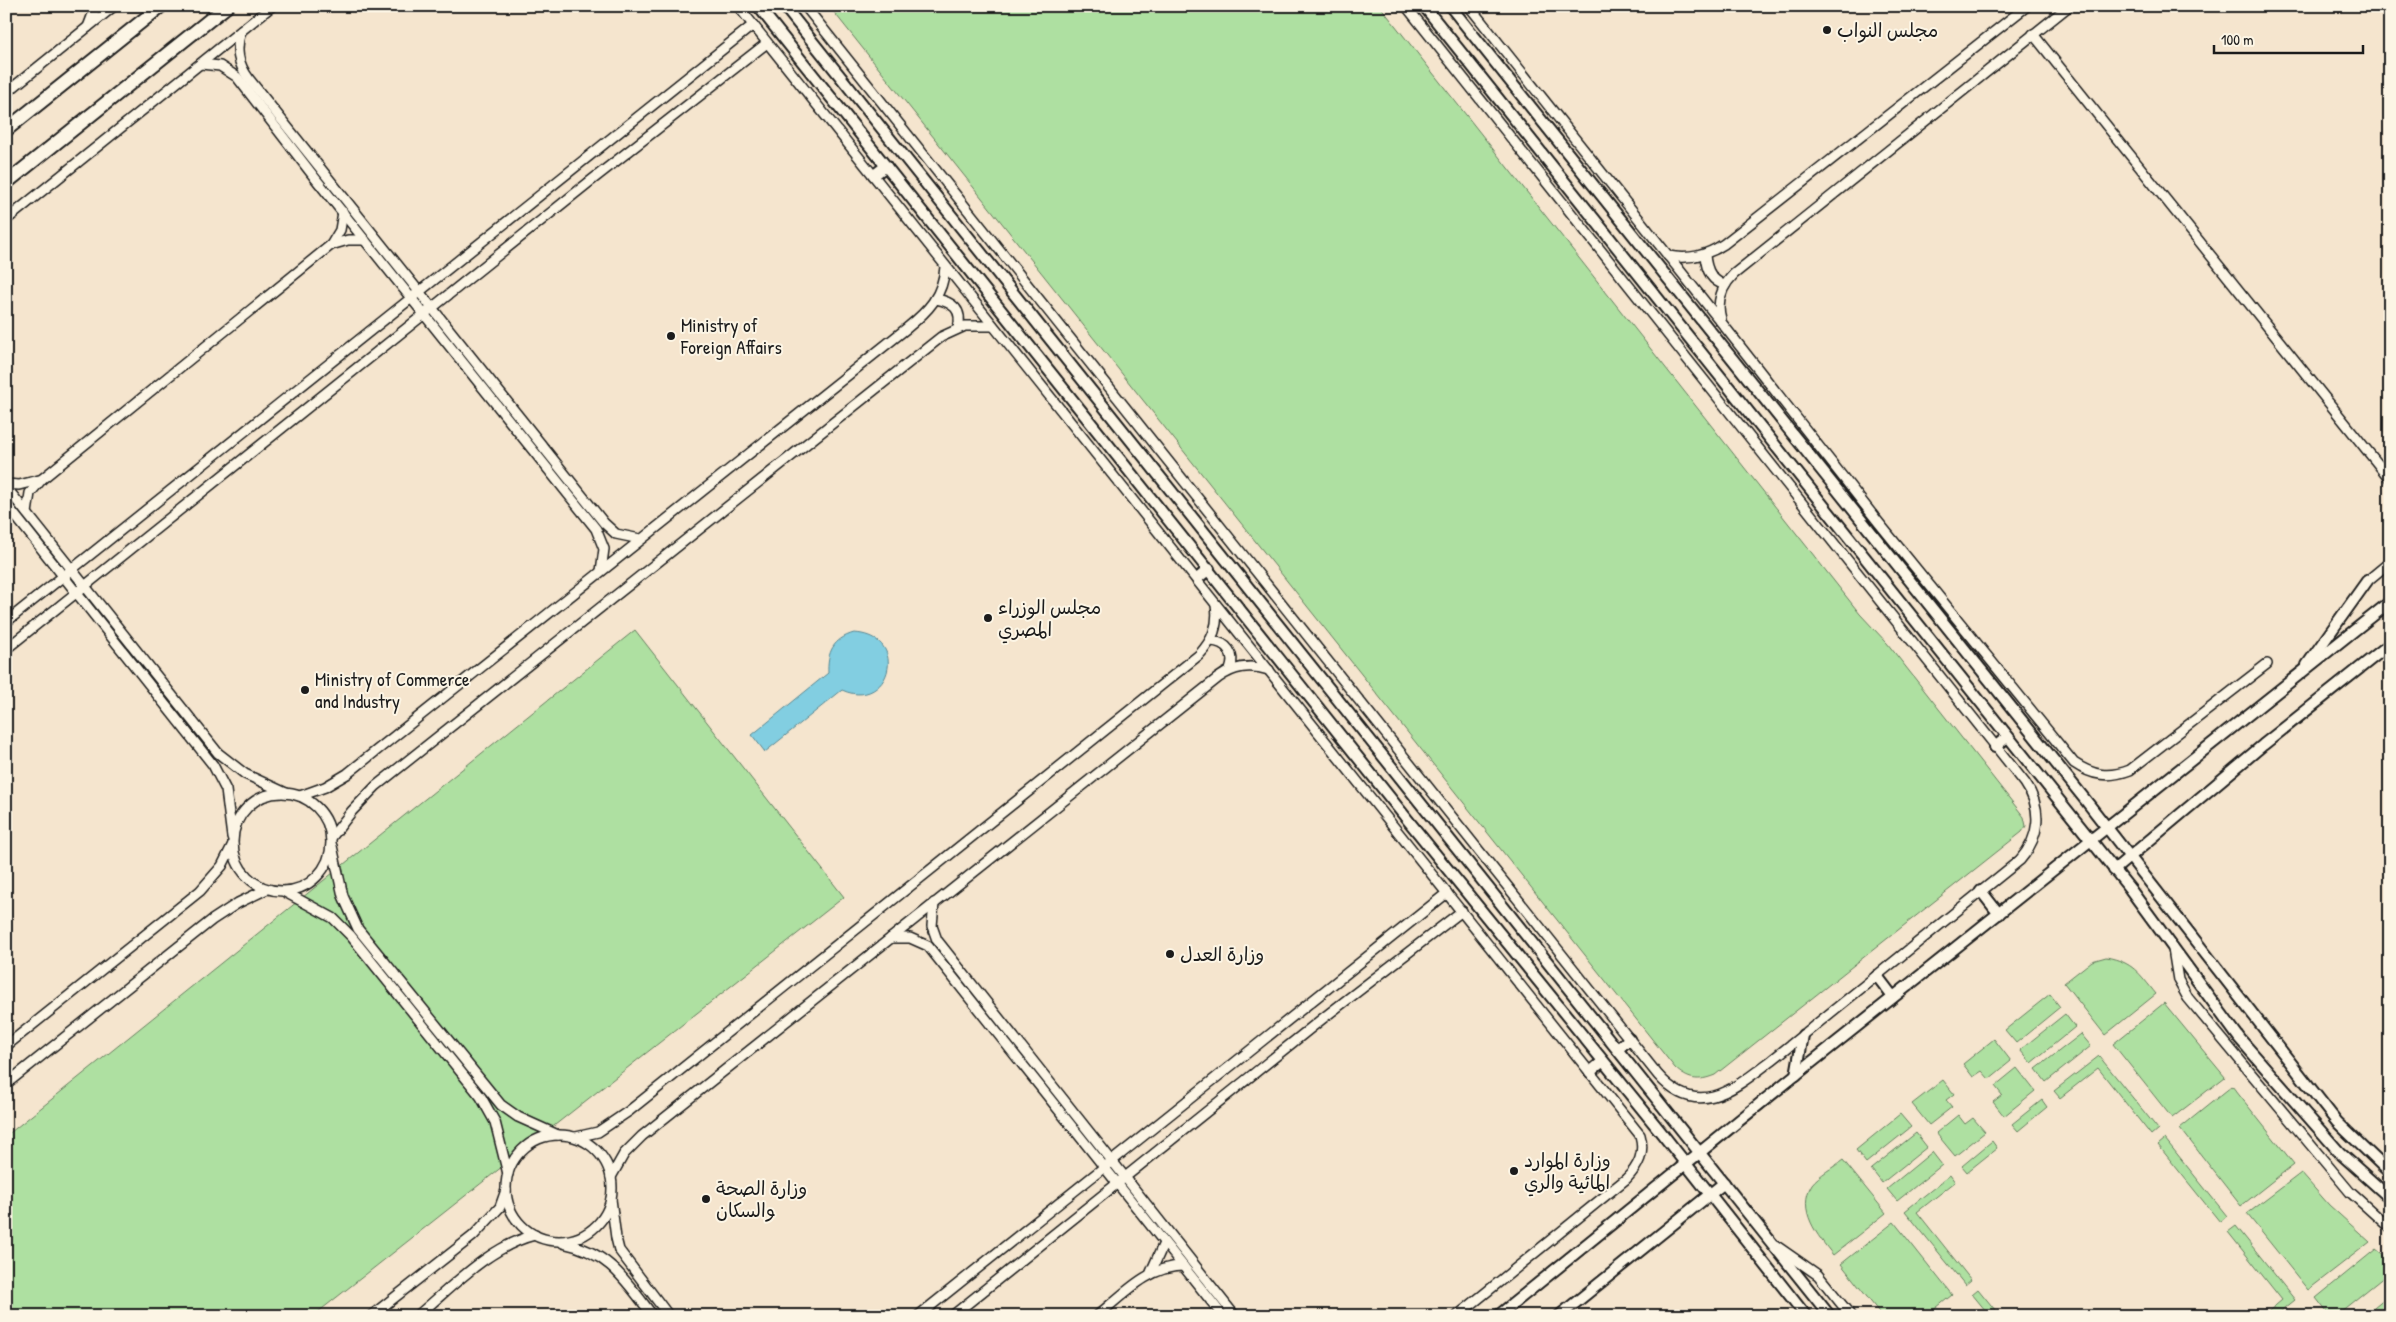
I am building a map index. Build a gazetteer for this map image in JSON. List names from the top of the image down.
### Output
{
  "places": [
    "مجلس النواب",
    "Ministry of Foreign Affairs",
    "مجلس الوزراء المصري",
    "Ministry of Commerce and Industry",
    "وزارة العدل",
    "وزارة الموارد المائية والري",
    "وزارة الصحة والسكان"
  ],
  "scale_bar": "100 m"
}
